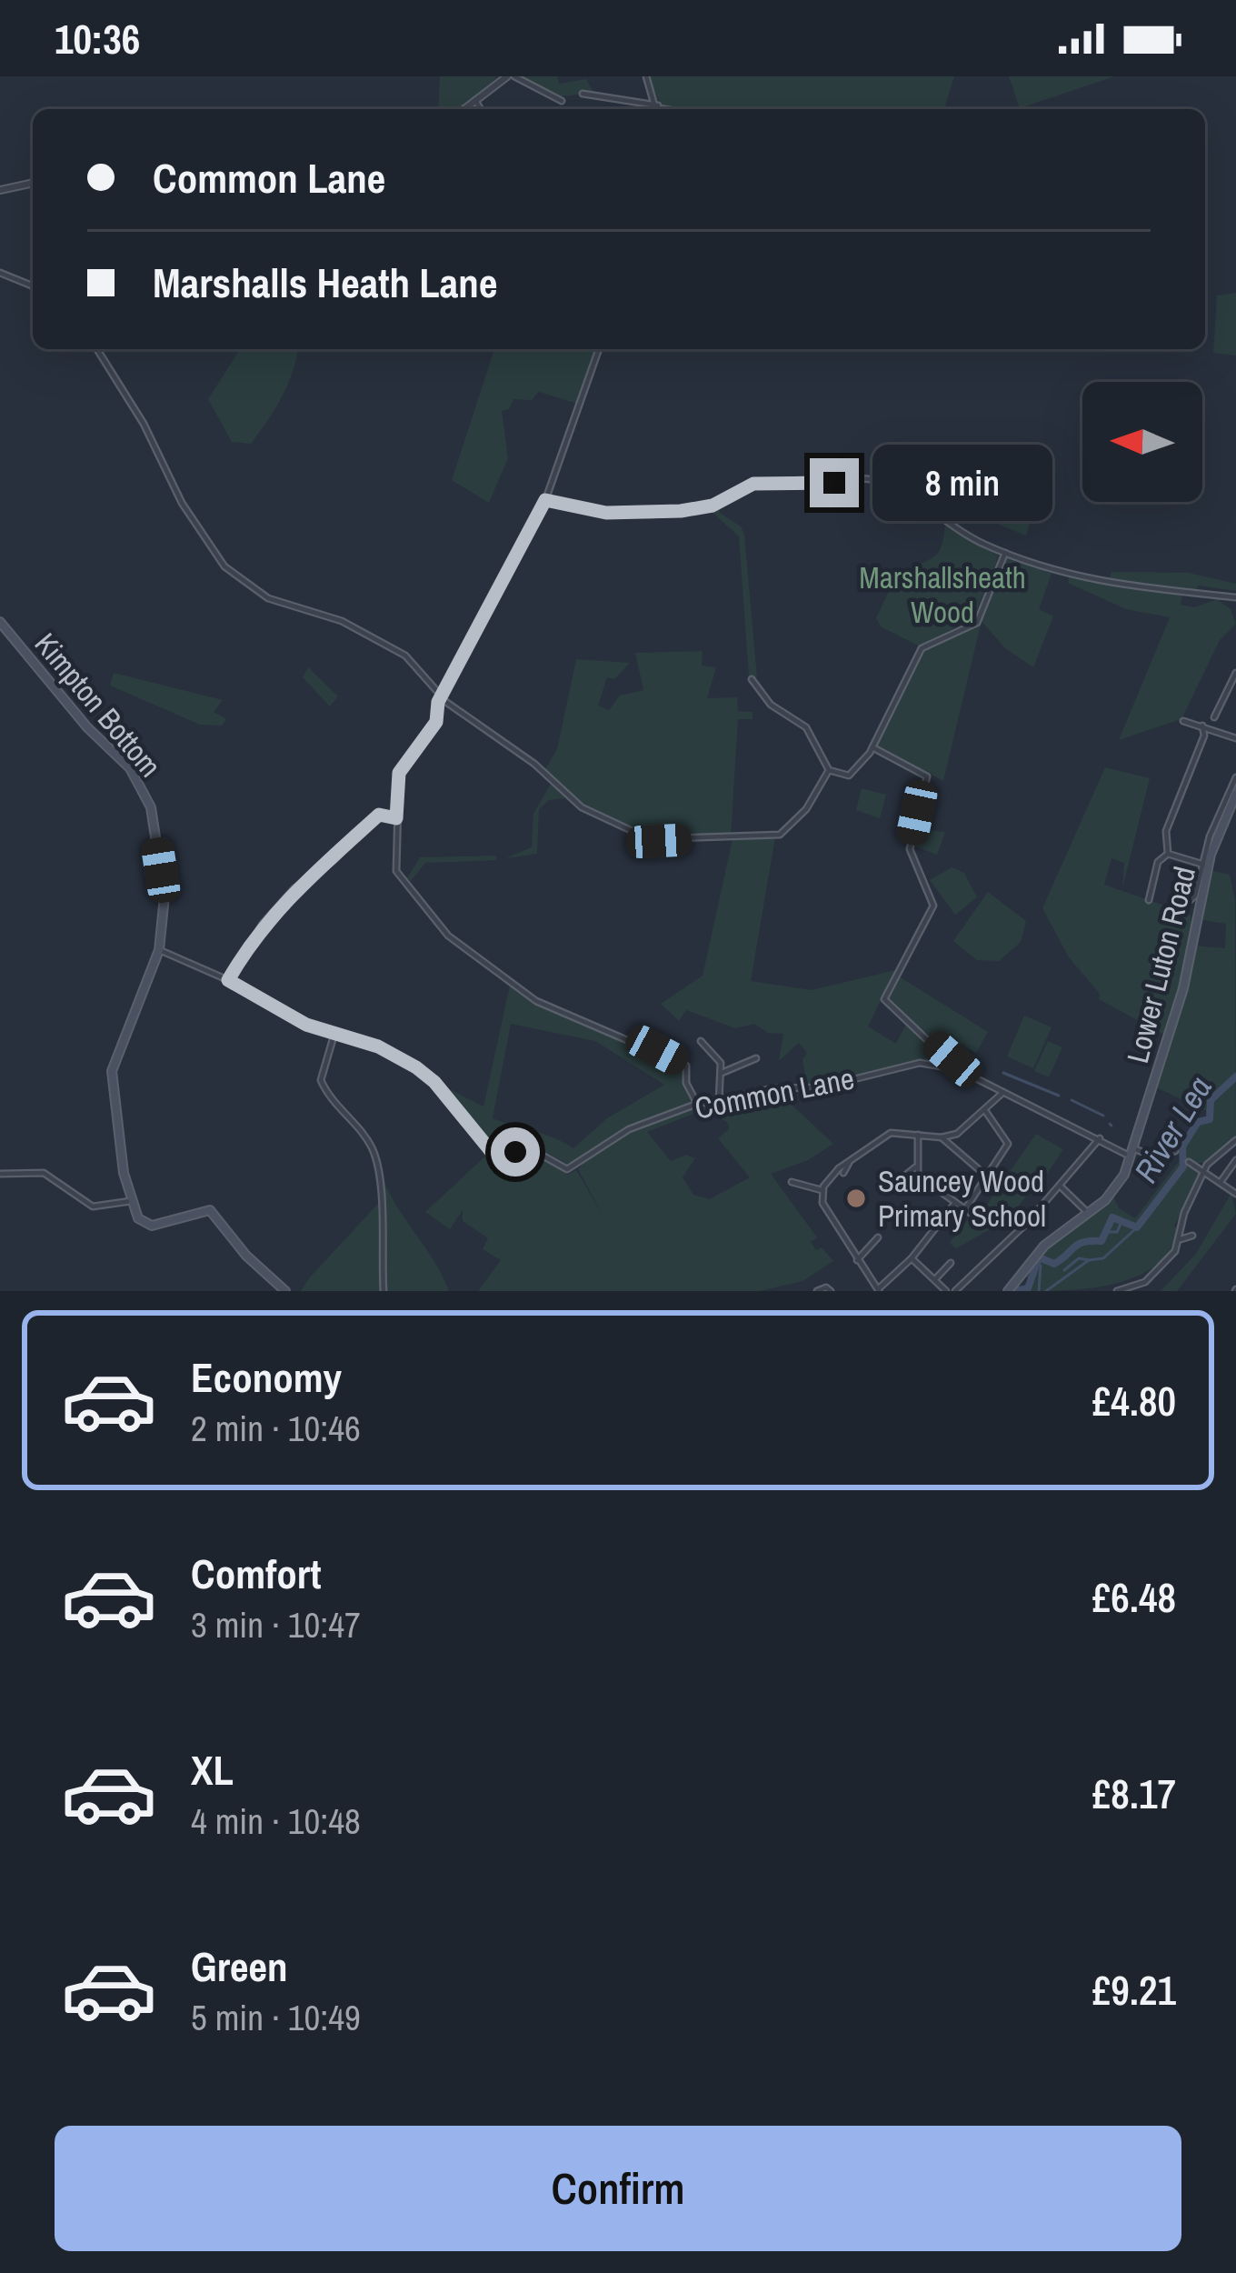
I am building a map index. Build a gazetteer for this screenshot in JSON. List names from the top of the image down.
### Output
{
  "streets": {
    "main road": ["Kimpton Bottom", "Lower Luton Road"],
    "street": ["Common Lane"]
  },
  "crossings": [
    ["Lower Luton Road", "Common Lane"]
  ],
  "water": ["River Lea"],
  "parks": ["Marshallsheath Wood"],
  "places": ["Sauncey Wood Primary School"],
  "north": "left",
  "page": {
    "status": "10:36",
    "banner": ["Common Lane", "Marshalls Heath Lane"],
    "bubble": "8 min",
    "list": [
      {
        "name": "Economy",
        "note": "2 min · 10:46",
        "value": "£4.80"
      },
      {
        "name": "Comfort",
        "note": "3 min · 10:47",
        "value": "£6.48"
      },
      {
        "name": "XL",
        "note": "4 min · 10:48",
        "value": "£8.17"
      },
      {
        "name": "Green",
        "note": "5 min · 10:49",
        "value": "£9.21"
      }
    ],
    "buttons": "Confirm"
  }
}
